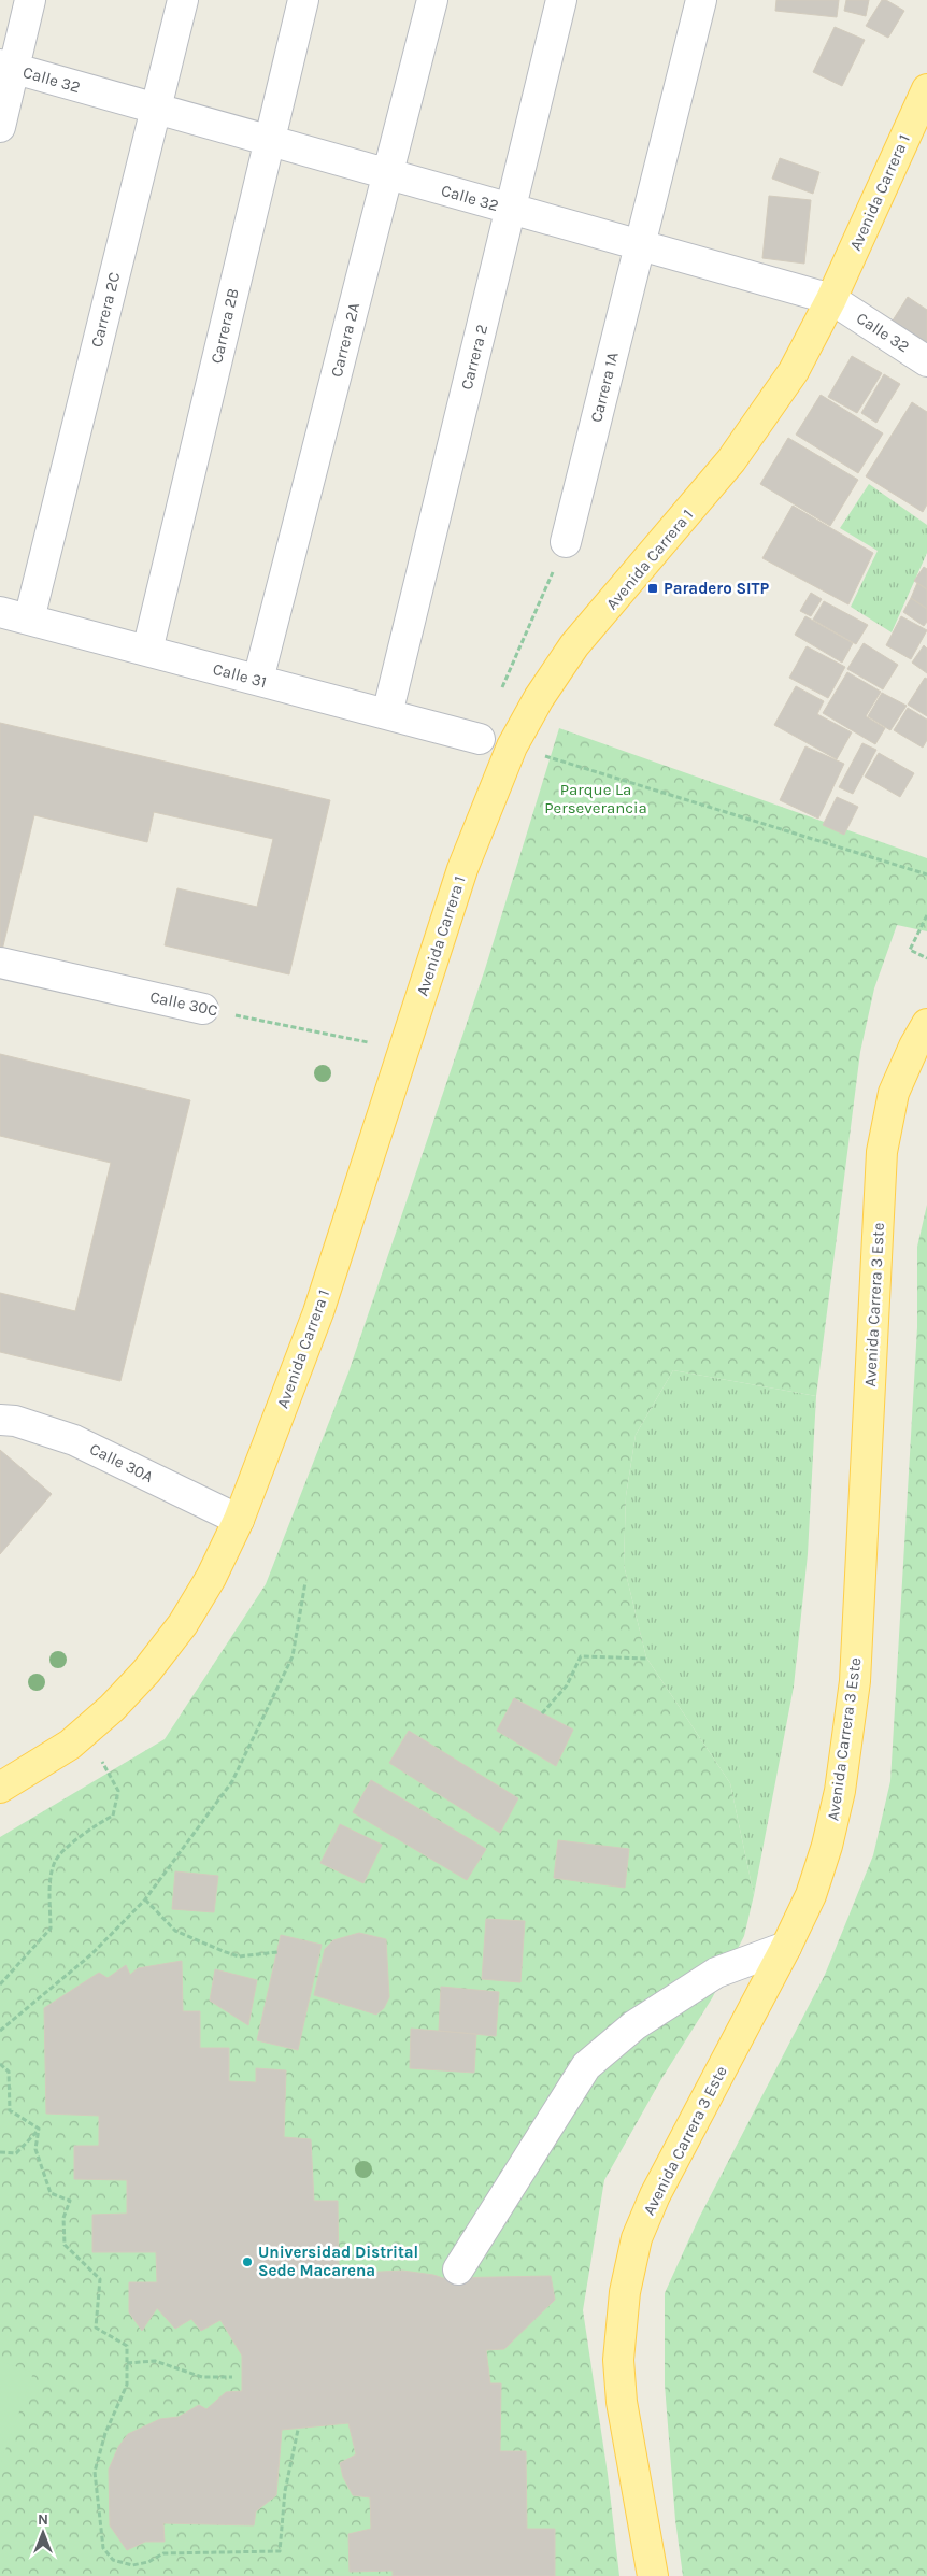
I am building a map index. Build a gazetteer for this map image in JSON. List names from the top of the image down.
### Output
{
  "streets": {
    "main road": ["Avenida Carrera 1", "Avenida Carrera 3 Este"],
    "street": [
      "Calle 32",
      "Carrera 2C",
      "Carrera 2B",
      "Carrera 2A",
      "Carrera 2",
      "Carrera 1A",
      "Calle 31",
      "Calle 30C",
      "Calle 30A"
    ]
  },
  "crossings": [
    ["Calle 32", "Avenida Carrera 1"],
    ["Calle 32", "Carrera 2C"],
    ["Calle 32", "Carrera 2B"],
    ["Calle 32", "Carrera 2A"],
    ["Calle 32", "Carrera 2"],
    ["Calle 32", "Carrera 1A"],
    ["Avenida Carrera 1", "Calle 30A"],
    ["Carrera 2C", "Calle 31"],
    ["Carrera 2B", "Calle 31"],
    ["Carrera 2A", "Calle 31"],
    ["Carrera 2", "Calle 31"]
  ],
  "parks": ["Parque La Perseverancia"],
  "places": {
    "transit": ["Paradero SITP"],
    "other": ["Universidad Distrital Sede Macarena"]
  },
  "north": "top"
}
